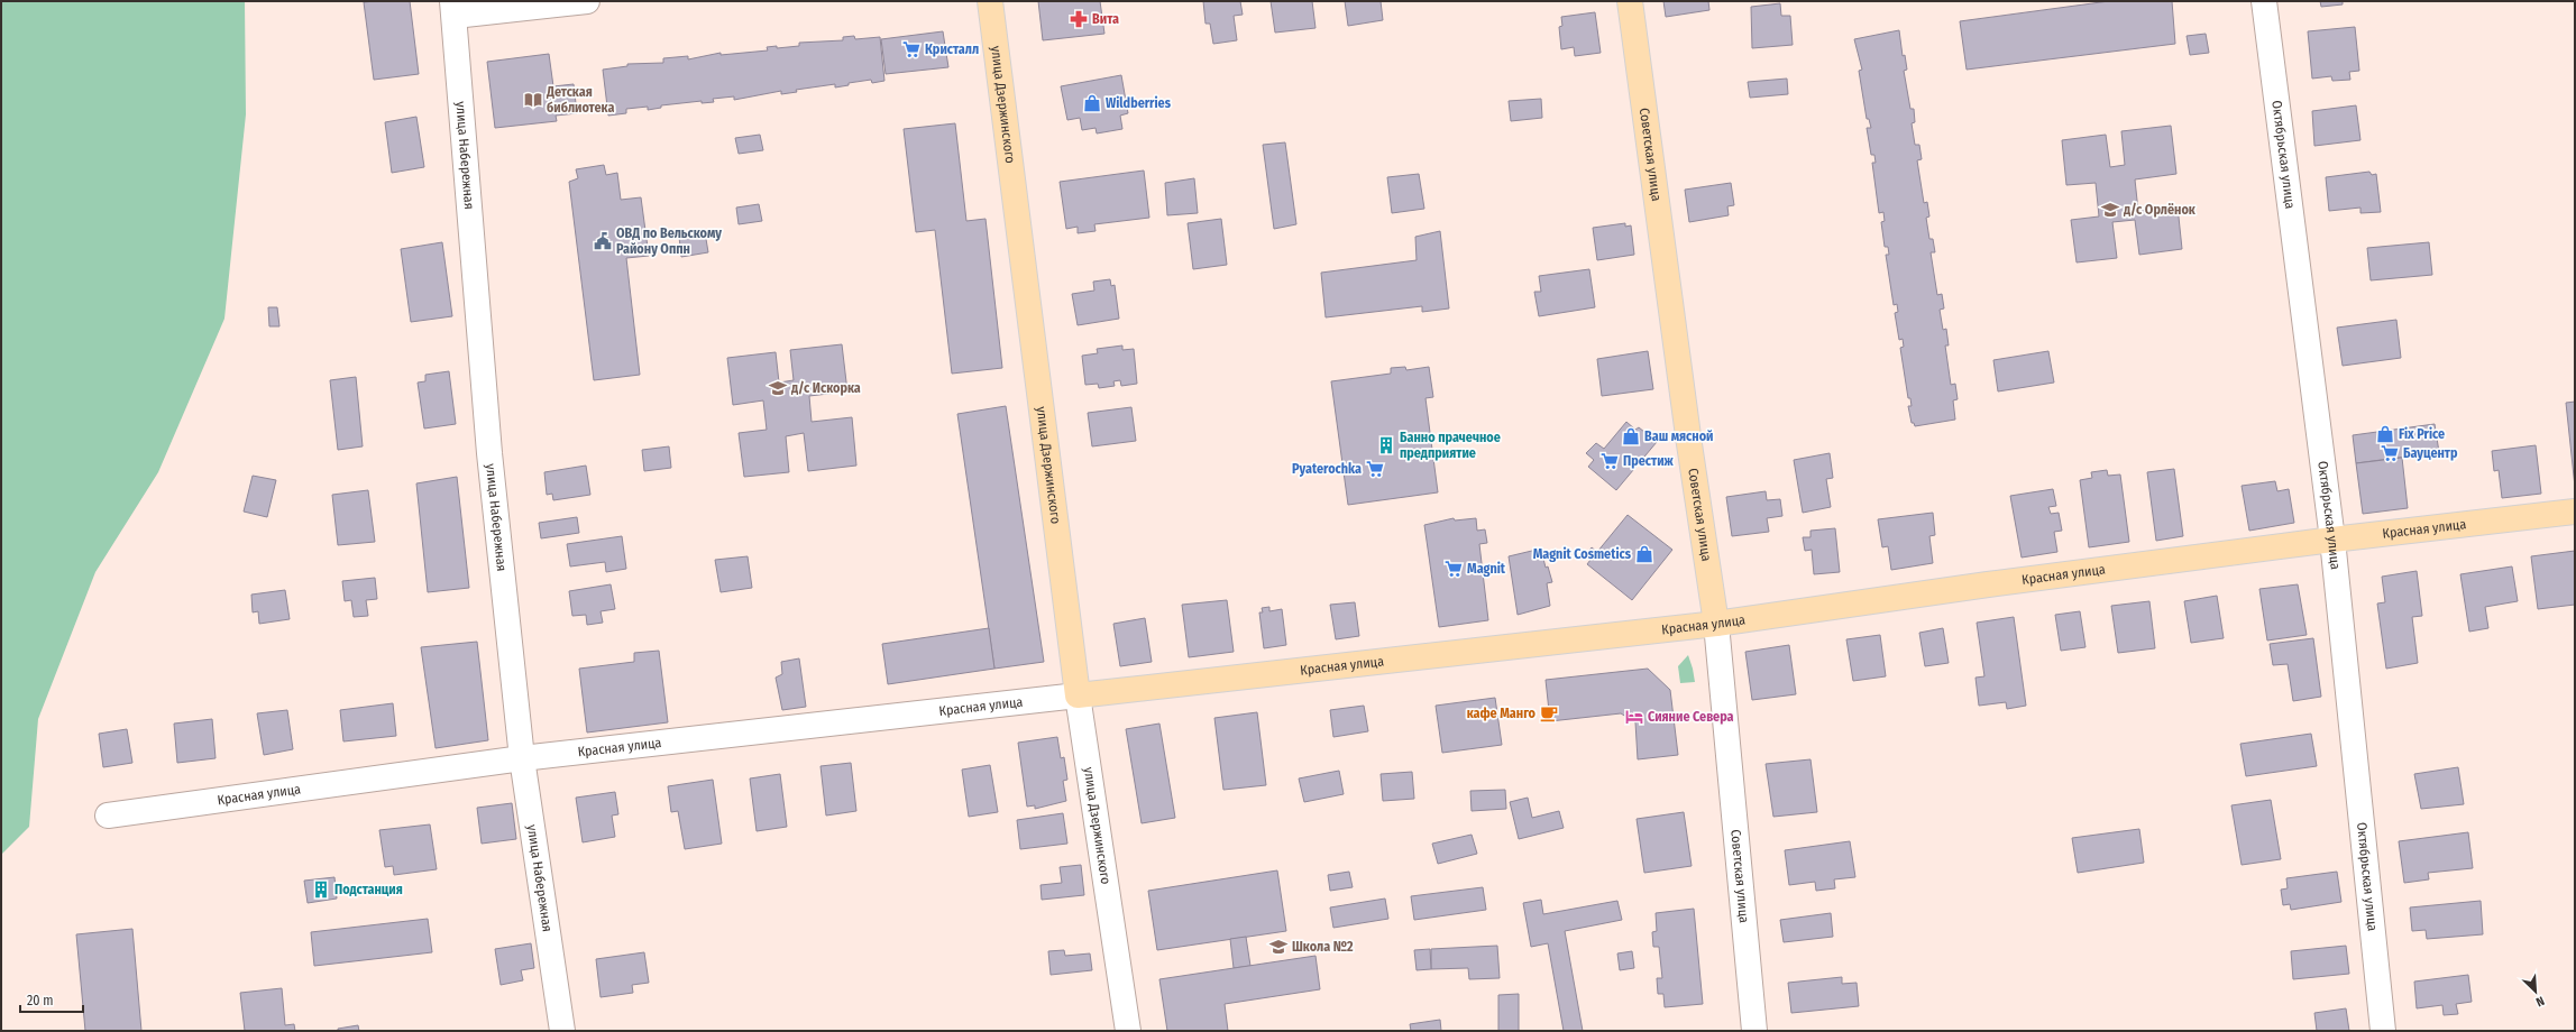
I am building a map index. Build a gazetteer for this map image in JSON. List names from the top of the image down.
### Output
{
  "streets": {
    "main road": ["улица Дзержинского", "Советская улица", "Красная улица"],
    "street": ["улица Набережная", "Октябрьская улица"]
  },
  "crossings": [
    ["улица Дзержинского", "Красная улица"],
    ["улица Набережная", "Красная улица"],
    ["Советская улица", "Красная улица"],
    ["Октябрьская улица", "Красная улица"]
  ],
  "places": {
    "pharmacy": ["Вита"],
    "supermarket": [
      "Кристалл",
      "Бауцентр",
      "Престиж",
      "Pyaterochka",
      "Magnit"
    ],
    "library": ["Детская библиотека"],
    "shop": [
      "Wildberries",
      "Fix Price",
      "Ваш мясной",
      "Magnit Cosmetics"
    ],
    "school or university": ["д/с Орлёнок", "д/с Искорка", "Школа №2"],
    "public building": ["ОВД по Вельскому Району Оппн"],
    "building": ["Банно прачечное предприятие", "Подстанция"],
    "cafe": ["кафе Манго"],
    "hotel": ["Сияние Севера"]
  },
  "scale_bar": "20 m",
  "north": "bottom right"
}
